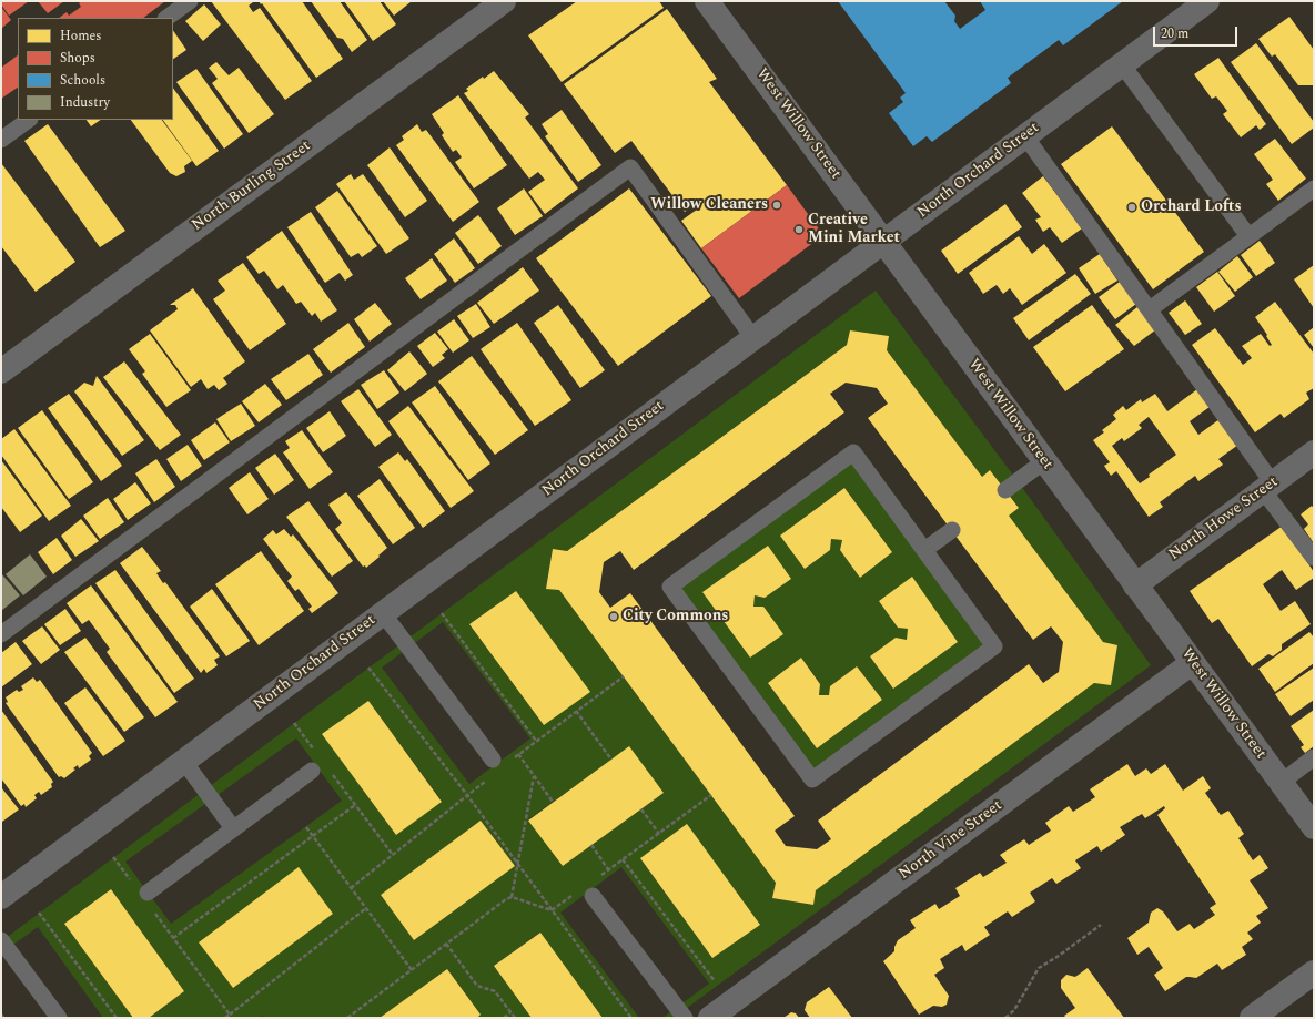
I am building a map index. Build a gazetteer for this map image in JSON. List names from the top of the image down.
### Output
{
  "streets": {
    "street": [
      "West Willow Street",
      "North Orchard Street",
      "North Burling Street",
      "North Howe Street",
      "North Vine Street"
    ]
  },
  "crossings": [
    ["West Willow Street", "North Orchard Street"],
    ["West Willow Street", "North Howe Street"],
    ["West Willow Street", "North Vine Street"]
  ],
  "places": [
    "Willow Cleaners",
    "Orchard Lofts",
    "Creative Mini Market",
    "City Commons"
  ],
  "legend": [
    "Homes",
    "Shops",
    "Schools",
    "Industry"
  ],
  "scale_bar": "20 m"
}
